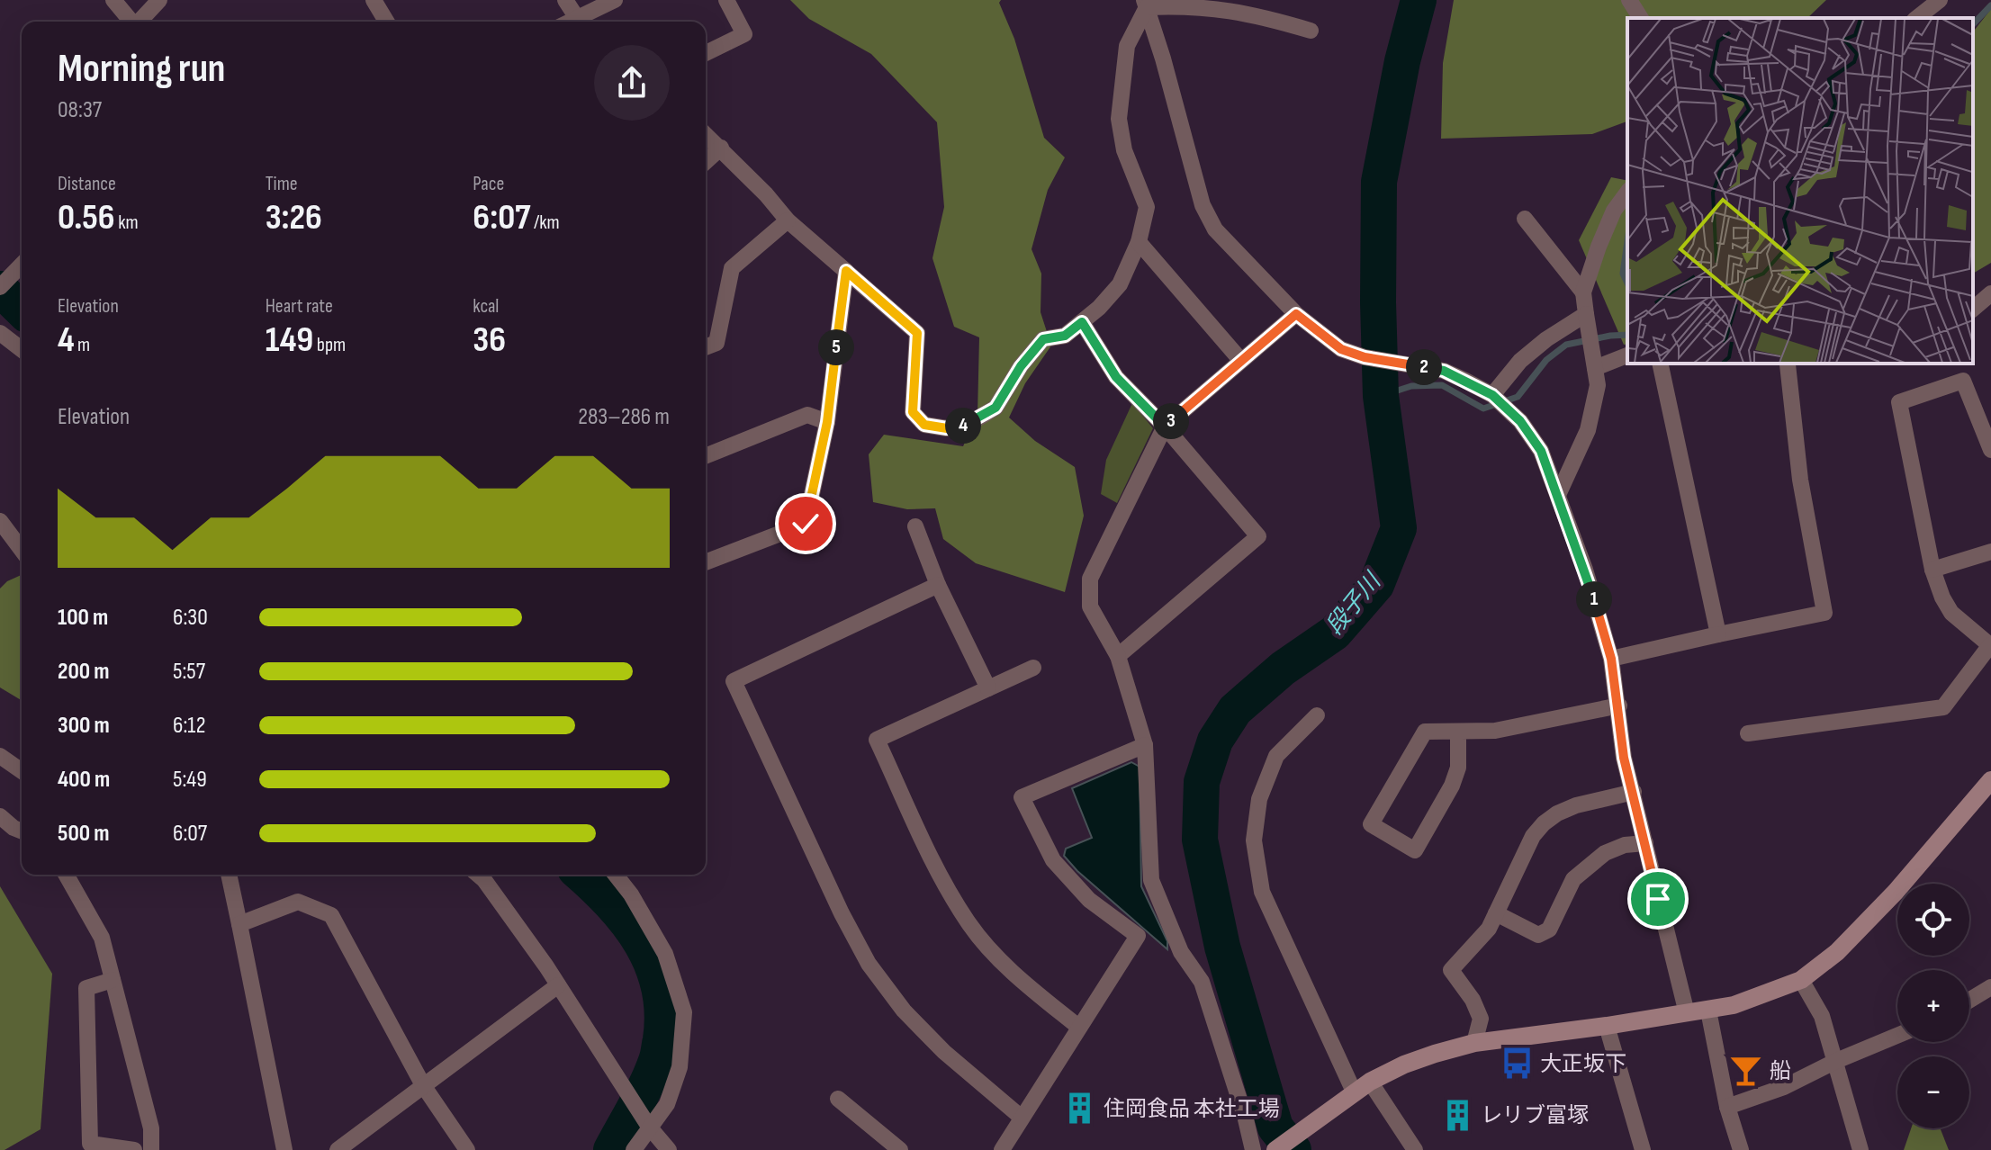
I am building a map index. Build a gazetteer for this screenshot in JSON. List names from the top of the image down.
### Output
{
  "water": ["段子川"],
  "places": {
    "bus stop": ["大正坂下"],
    "bar": ["船"],
    "building": ["住岡食品 本社工場", "レリブ富塚"]
  },
  "page": {
    "heading": ["Morning run", "08:37"],
    "stats": [
      ["Distance", "0.56 km"],
      ["Time", "3:26"],
      ["Pace", "6:07 /km"],
      ["Elevation", "4 m"],
      ["Heart rate", "149 bpm"],
      ["kcal", "36"]
    ],
    "pins": [
      "5",
      "2",
      "3",
      "4",
      "1"
    ],
    "chart": ["Elevation", "283–286 m"],
    "list": [
      {
        "name": "100 m",
        "note": "6:30"
      },
      {
        "name": "200 m",
        "note": "5:57"
      },
      {
        "name": "300 m",
        "note": "6:12"
      },
      {
        "name": "400 m",
        "note": "5:49"
      },
      {
        "name": "500 m",
        "note": "6:07"
      }
    ],
    "map_buttons": ["+", "−"]
  }
}
